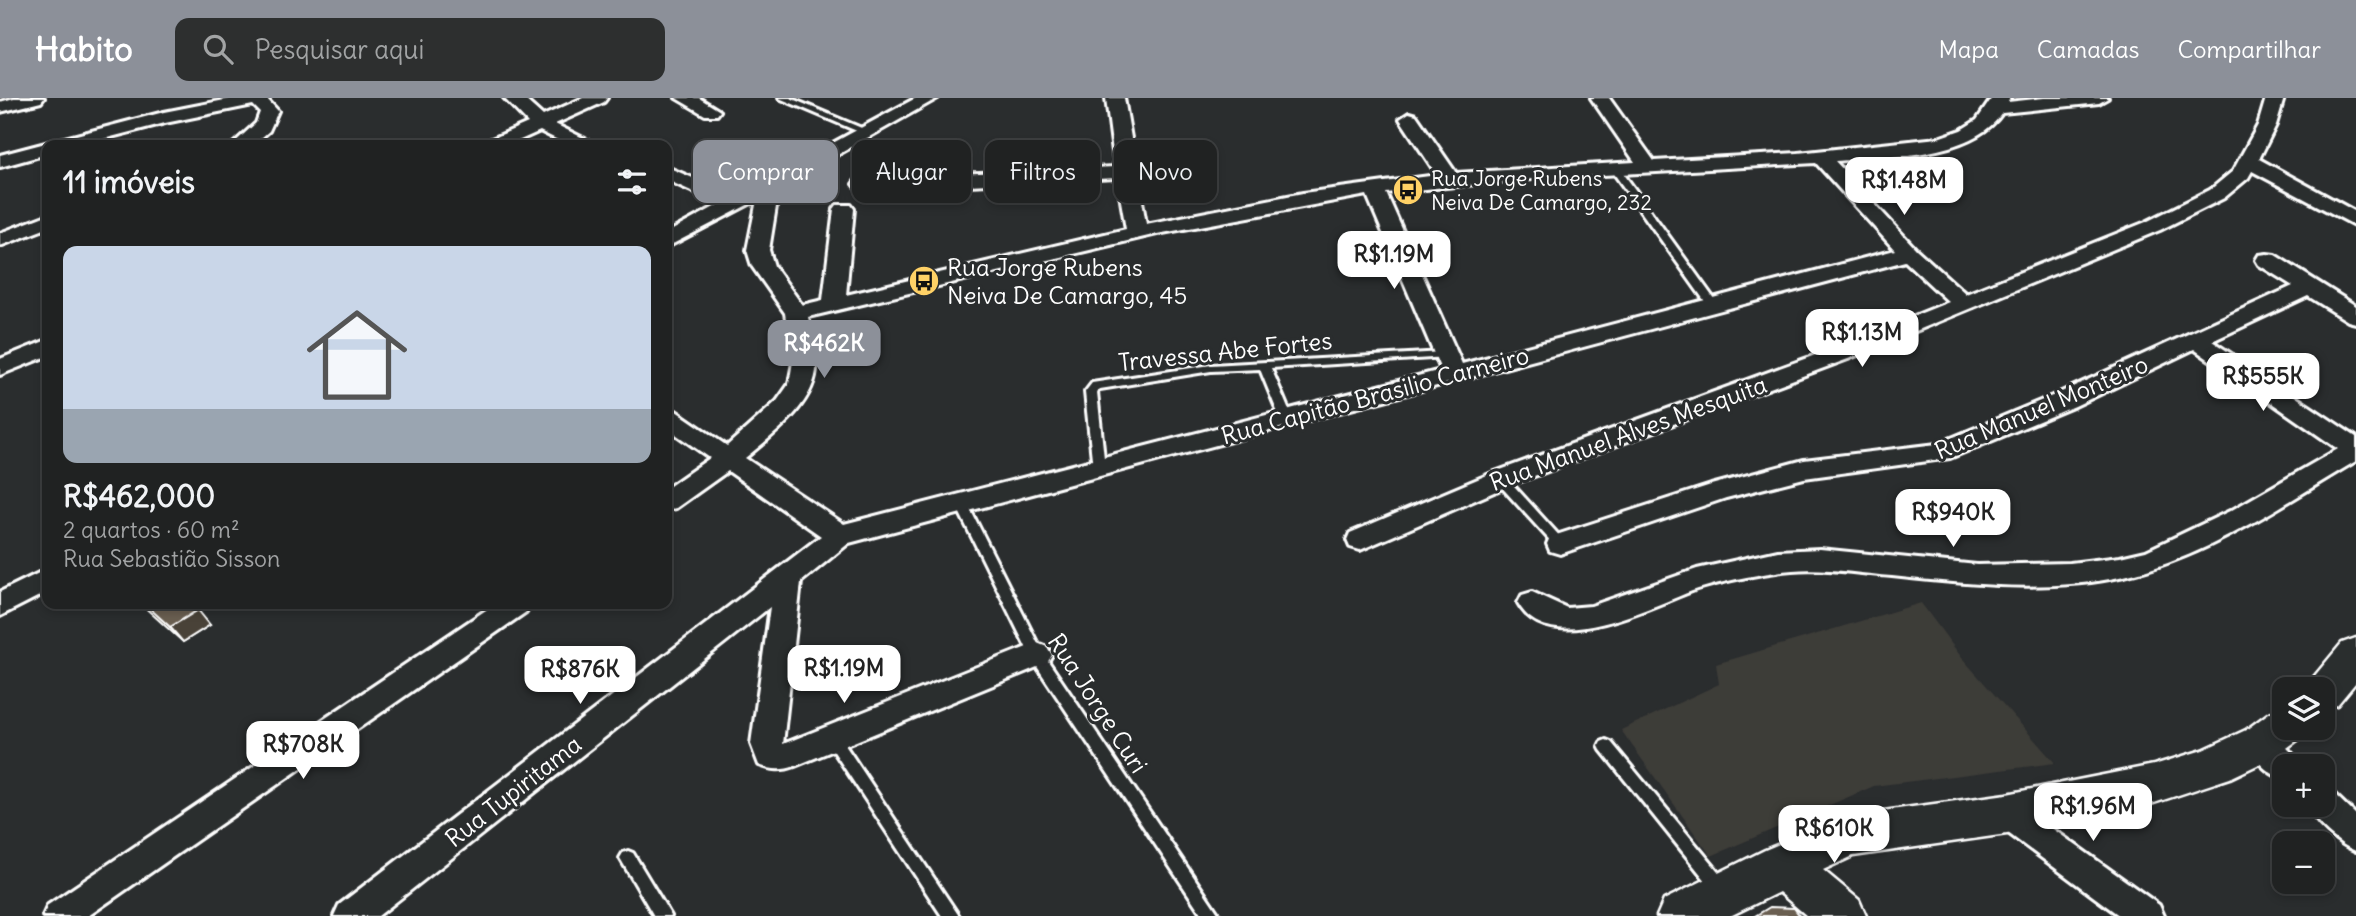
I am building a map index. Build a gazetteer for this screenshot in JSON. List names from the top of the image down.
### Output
{
  "streets": {
    "street": [
      "Rua Capitão Brasilio Carneiro",
      "Rua Manuel Monteiro",
      "Rua Manuel Alves Mesquita",
      "Rua Tupiritama"
    ],
    "lane": ["Travessa Abe Fortes", "Rua Jorge Curi"]
  },
  "crossings": [
    ["Travessa Abe Fortes", "Rua Capitão Brasilio Carneiro"],
    ["Rua Capitão Brasilio Carneiro", "Rua Jorge Curi"],
    ["Rua Capitão Brasilio Carneiro", "Rua Tupiritama"]
  ],
  "places": {
    "bus stop": ["Rua Jorge Rubens Neiva De Camargo, 232", "Rua Jorge Rubens Neiva De Camargo, 45"]
  },
  "page": {
    "header": "Habito",
    "search": "Pesquisar aqui",
    "nav": ["Mapa", "Camadas", "Compartilhar"],
    "chip": [
      "Comprar",
      "Alugar",
      "Filtros",
      "Novo"
    ],
    "heading": "11 imóveis",
    "price": [
      "R$1.48M",
      "R$1.19M",
      "R$1.13M",
      "R$462K",
      "R$555K",
      "R$940K",
      "R$1.19M",
      "R$876K",
      "R$708K",
      "R$1.96M",
      "R$610K"
    ],
    "list": [
      {
        "name": "R$462,000",
        "note": "2 quartos · 60 m² · Rua Sebastião Sisson"
      }
    ],
    "map_buttons": ["+", "−"]
  }
}
